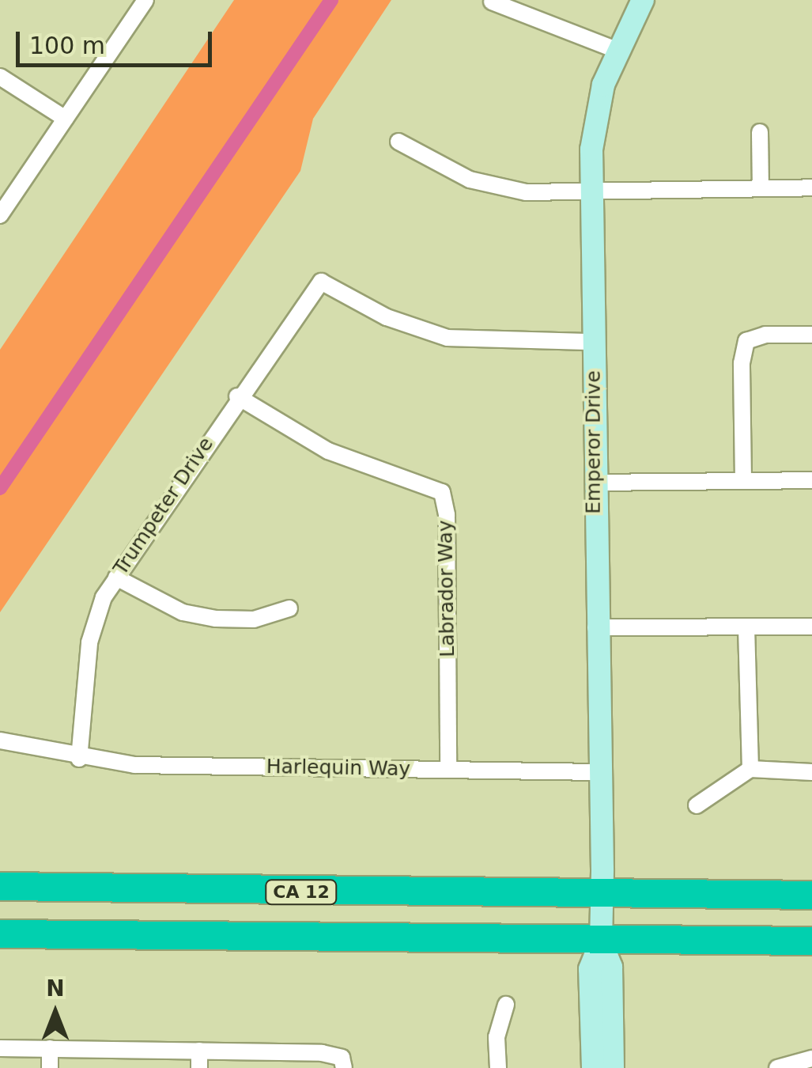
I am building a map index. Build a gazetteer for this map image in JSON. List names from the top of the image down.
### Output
{
  "streets": {
    "highway": ["CA 12"],
    "street": [
      "Emperor Drive",
      "Trumpeter Drive",
      "Labrador Way",
      "Harlequin Way"
    ]
  },
  "crossings": [
    ["Emperor Drive", "Trumpeter Drive"],
    ["Emperor Drive", "Harlequin Way"],
    ["Emperor Drive", "CA 12"],
    ["Trumpeter Drive", "Labrador Way"],
    ["Trumpeter Drive", "Harlequin Way"],
    ["Labrador Way", "Harlequin Way"]
  ],
  "scale_bar": "100 m",
  "north": "top"
}
